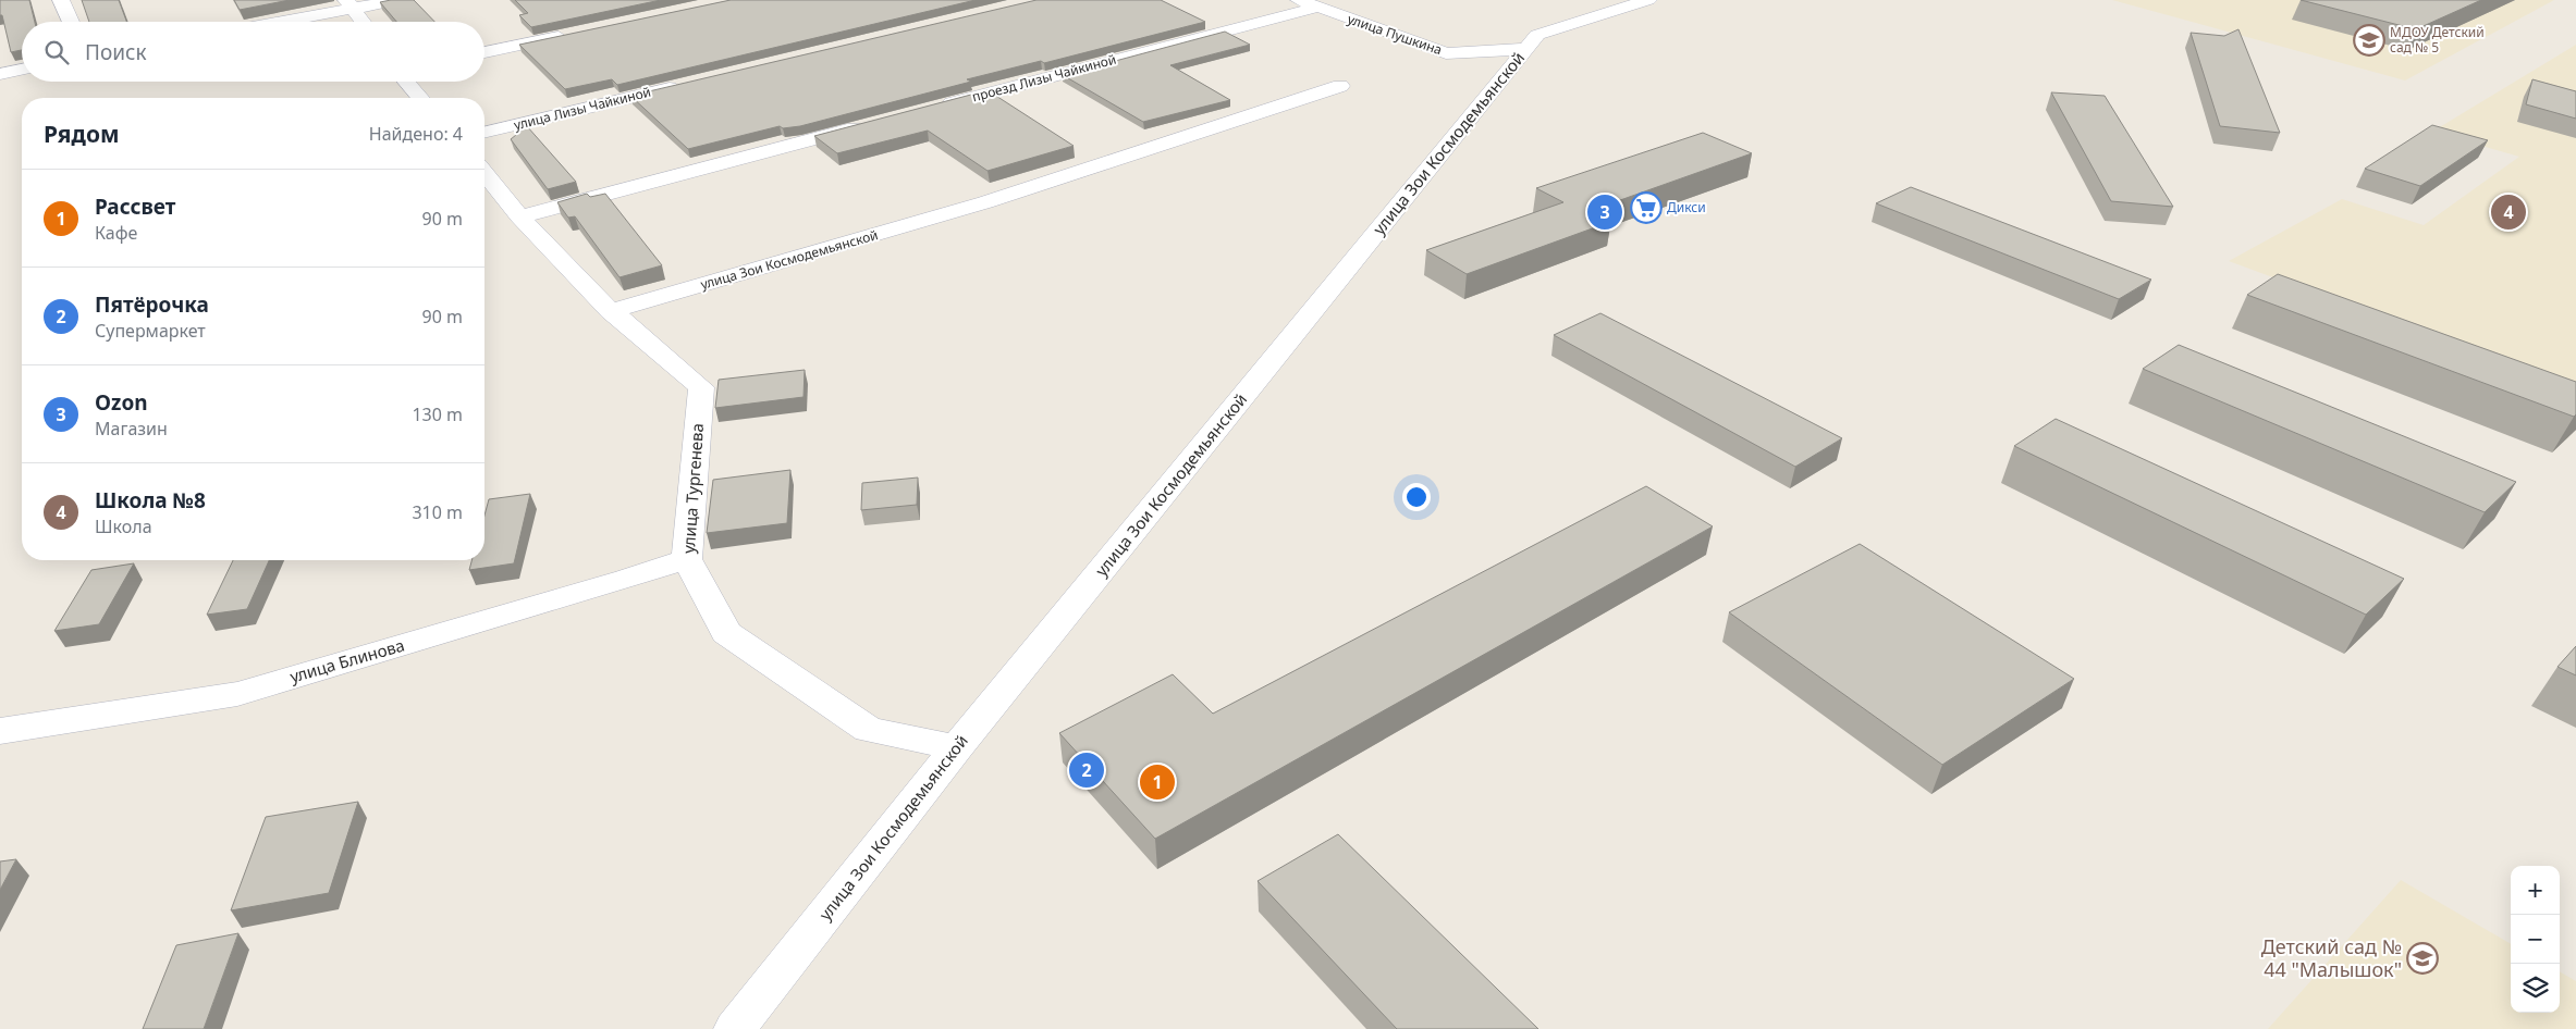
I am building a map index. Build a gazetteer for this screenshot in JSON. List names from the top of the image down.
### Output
{
  "streets": {
    "street": [
      "улица Пушкина",
      "проезд Лизы Чайкиной",
      "улица Лизы Чайкиной",
      "улица Зои Космодемьянской",
      "улица Тургенева",
      "улица Блинова"
    ]
  },
  "crossings": [
    ["улица Пушкина", "проезд Лизы Чайкиной"],
    ["улица Пушкина", "улица Зои Космодемьянской"],
    ["улица Зои Космодемьянской", "улица Тургенева"],
    ["улица Тургенева", "улица Блинова"]
  ],
  "places": {
    "school or university": ["МДОУ Детский сад № 5", "Детский сад № 44 \"Малышок\""],
    "supermarket": ["Дикси"]
  },
  "page": {
    "search": "Поиск",
    "heading": ["Рядом", "Найдено: 4"],
    "list": [
      {
        "mark": "1",
        "name": "Рассвет",
        "note": "Кафе",
        "value": "90 m"
      },
      {
        "mark": "2",
        "name": "Пятёрочка",
        "note": "Супермаркет",
        "value": "90 m"
      },
      {
        "mark": "3",
        "name": "Ozon",
        "note": "Магазин",
        "value": "130 m"
      },
      {
        "mark": "4",
        "name": "Школа №8",
        "note": "Школа",
        "value": "310 m"
      }
    ],
    "pins": [
      "3",
      "4",
      "2",
      "1"
    ],
    "map_buttons": ["+", "−"]
  }
}
